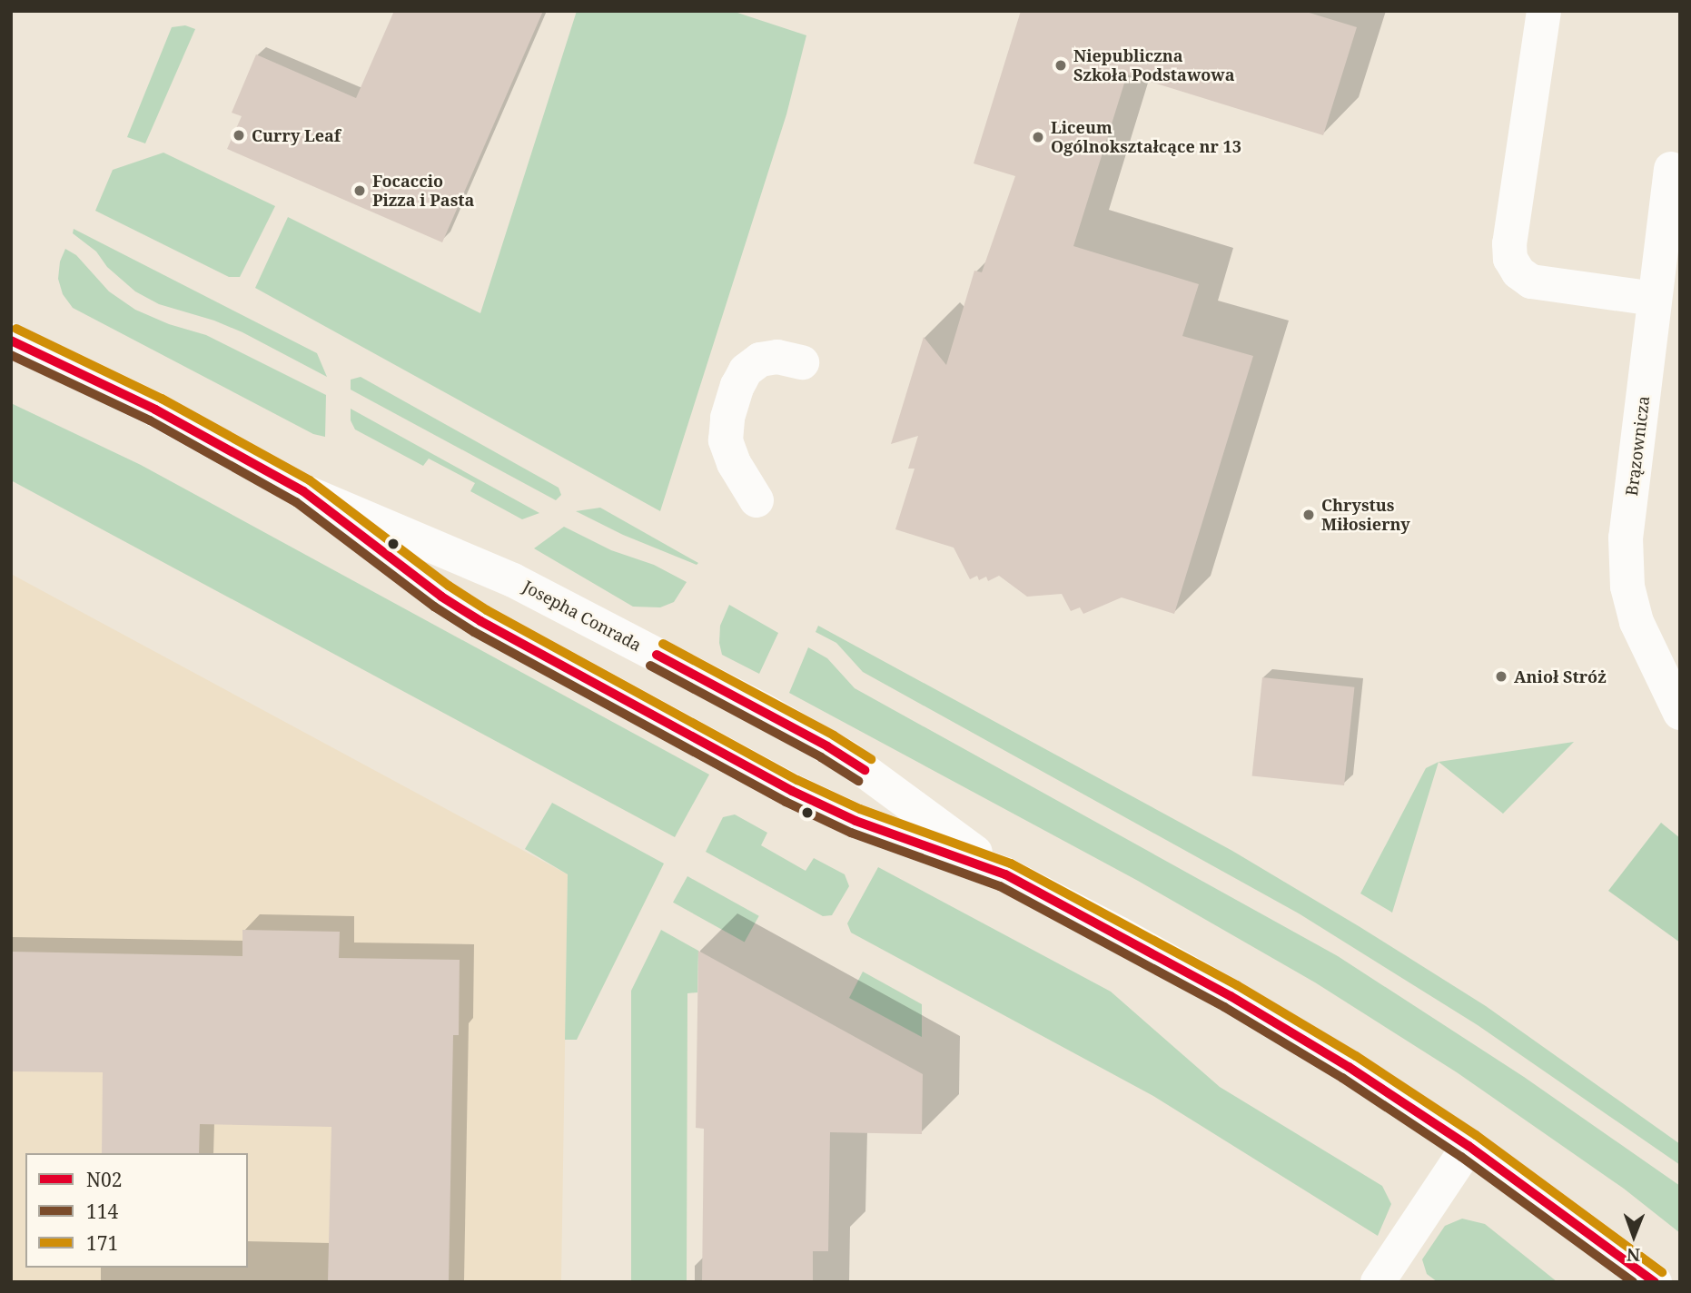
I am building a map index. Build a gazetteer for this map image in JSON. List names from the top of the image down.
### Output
{
  "streets": {
    "street": ["Brązownicza", "Josepha Conrada"]
  },
  "places": [
    "Niepubliczna Szkoła Podstawowa",
    "Curry Leaf",
    "Liceum Ogólnokształcące nr 13",
    "Focaccio Pizza i Pasta",
    "Chrystus Miłosierny",
    "Anioł Stróż"
  ],
  "lines": ["transit line 171", "transit line N02", "transit line 114"],
  "legend": ["N02", "114", "171"],
  "north": "bottom"
}
